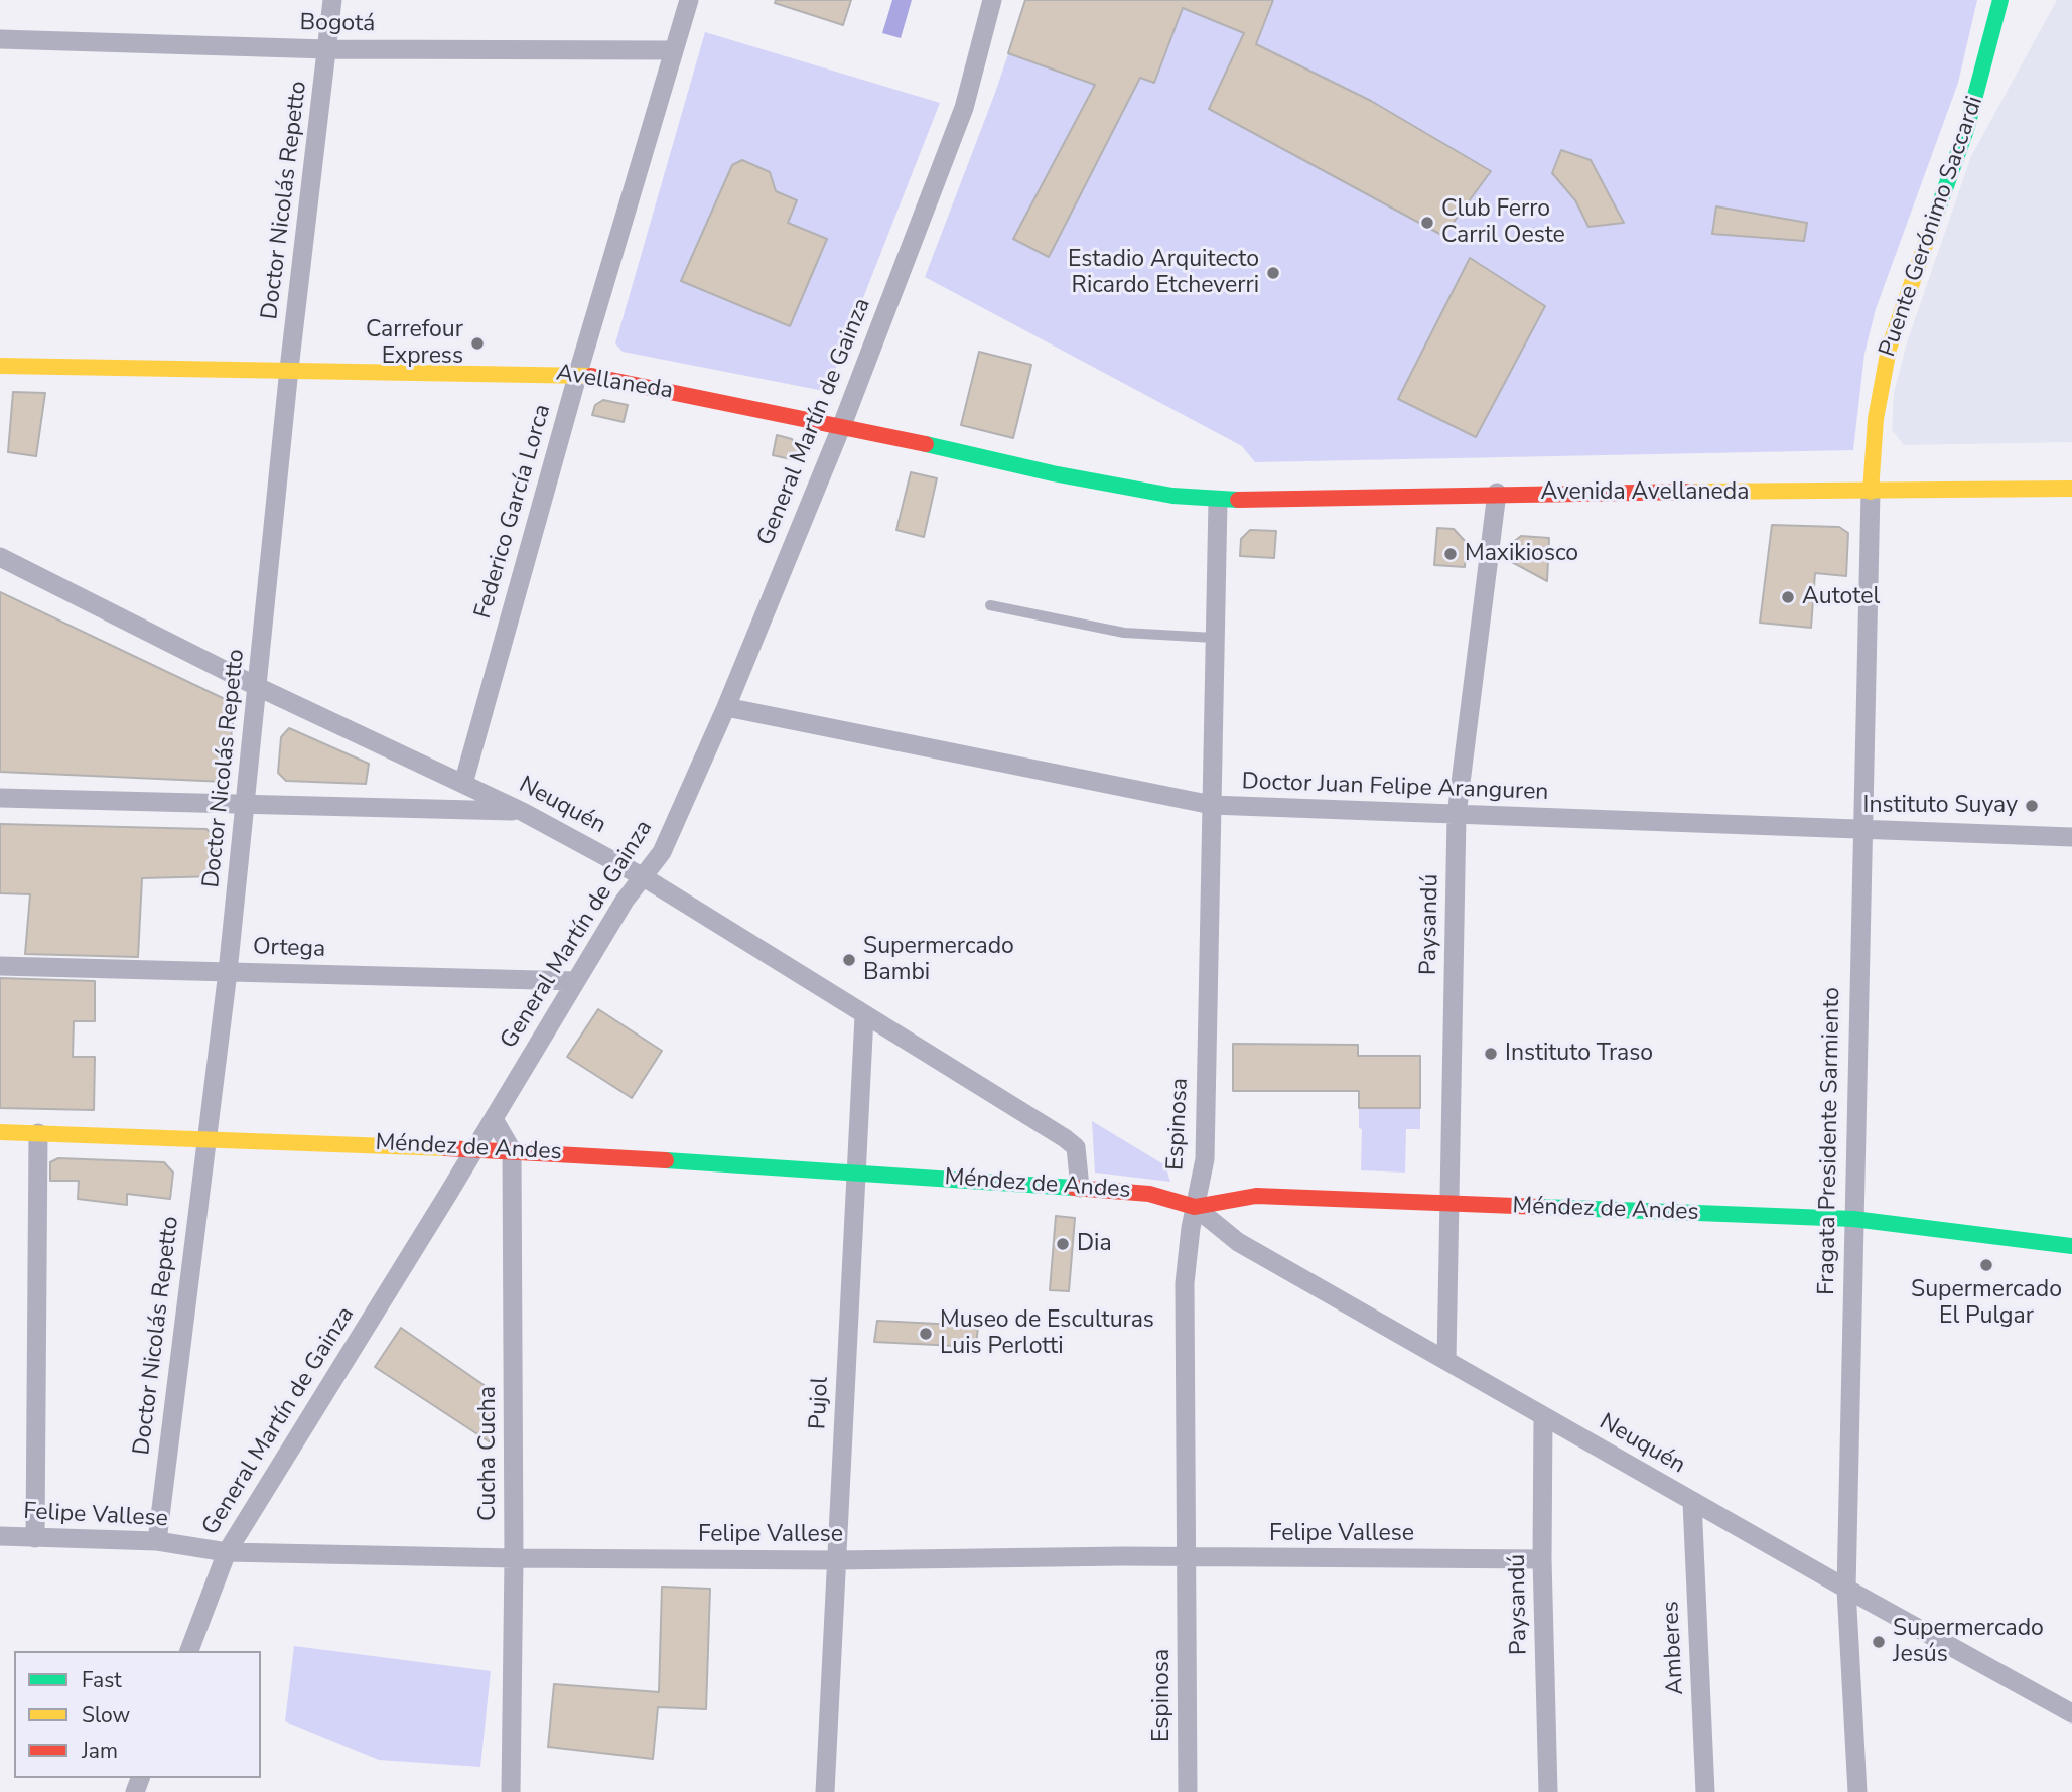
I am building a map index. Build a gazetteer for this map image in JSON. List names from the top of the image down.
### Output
{
  "streets": {
    "street": [
      "Bogotá",
      "Doctor Nicolás Repetto",
      "Puente Gerónimo Saccardi",
      "Avellaneda",
      "General Martín de Gainza",
      "Avenida Avellaneda",
      "Federico García Lorca",
      "Doctor Juan Felipe Aranguren",
      "Neuquén",
      "Paysandú",
      "Ortega",
      "Espinosa",
      "Fragata Presidente Sarmiento",
      "Méndez de Andes",
      "Pujol",
      "Cucha Cucha",
      "Felipe Vallese",
      "Amberes"
    ]
  },
  "crossings": [
    ["Bogotá", "Doctor Nicolás Repetto"],
    ["Bogotá", "Federico García Lorca"],
    ["Doctor Nicolás Repetto", "Avellaneda"],
    ["Doctor Nicolás Repetto", "Neuquén"],
    ["Doctor Nicolás Repetto", "Ortega"],
    ["Doctor Nicolás Repetto", "Méndez de Andes"],
    ["Doctor Nicolás Repetto", "Felipe Vallese"],
    ["Puente Gerónimo Saccardi", "Avenida Avellaneda"],
    ["Puente Gerónimo Saccardi", "Fragata Presidente Sarmiento"],
    ["Avellaneda", "General Martín de Gainza"],
    ["Avellaneda", "Avenida Avellaneda"],
    ["Avellaneda", "Federico García Lorca"],
    ["Avellaneda", "Espinosa"],
    ["General Martín de Gainza", "Doctor Juan Felipe Aranguren"],
    ["General Martín de Gainza", "Neuquén"],
    ["General Martín de Gainza", "Ortega"],
    ["General Martín de Gainza", "Méndez de Andes"],
    ["General Martín de Gainza", "Cucha Cucha"],
    ["General Martín de Gainza", "Felipe Vallese"],
    ["Avenida Avellaneda", "Paysandú"],
    ["Avenida Avellaneda", "Espinosa"],
    ["Avenida Avellaneda", "Fragata Presidente Sarmiento"],
    ["Federico García Lorca", "Neuquén"],
    ["Doctor Juan Felipe Aranguren", "Paysandú"],
    ["Doctor Juan Felipe Aranguren", "Espinosa"],
    ["Doctor Juan Felipe Aranguren", "Fragata Presidente Sarmiento"],
    ["Neuquén", "Paysandú"],
    ["Neuquén", "Espinosa"],
    ["Neuquén", "Fragata Presidente Sarmiento"],
    ["Neuquén", "Méndez de Andes"],
    ["Neuquén", "Pujol"],
    ["Neuquén", "Amberes"],
    ["Paysandú", "Méndez de Andes"],
    ["Paysandú", "Felipe Vallese"],
    ["Espinosa", "Méndez de Andes"],
    ["Espinosa", "Felipe Vallese"],
    ["Fragata Presidente Sarmiento", "Méndez de Andes"],
    ["Méndez de Andes", "Pujol"],
    ["Méndez de Andes", "Cucha Cucha"],
    ["Pujol", "Felipe Vallese"],
    ["Cucha Cucha", "Felipe Vallese"]
  ],
  "places": [
    "Club Ferro Carril Oeste",
    "Estadio Arquitecto Ricardo Etcheverri",
    "Carrefour Express",
    "Maxikiosco",
    "Autotel",
    "Instituto Suyay",
    "Supermercado Bambi",
    "Instituto Traso",
    "Dia",
    "Supermercado El Pulgar",
    "Museo de Esculturas Luis Perlotti",
    "Supermercado Jesús"
  ],
  "legend": ["Fast", "Slow", "Jam"]
}
